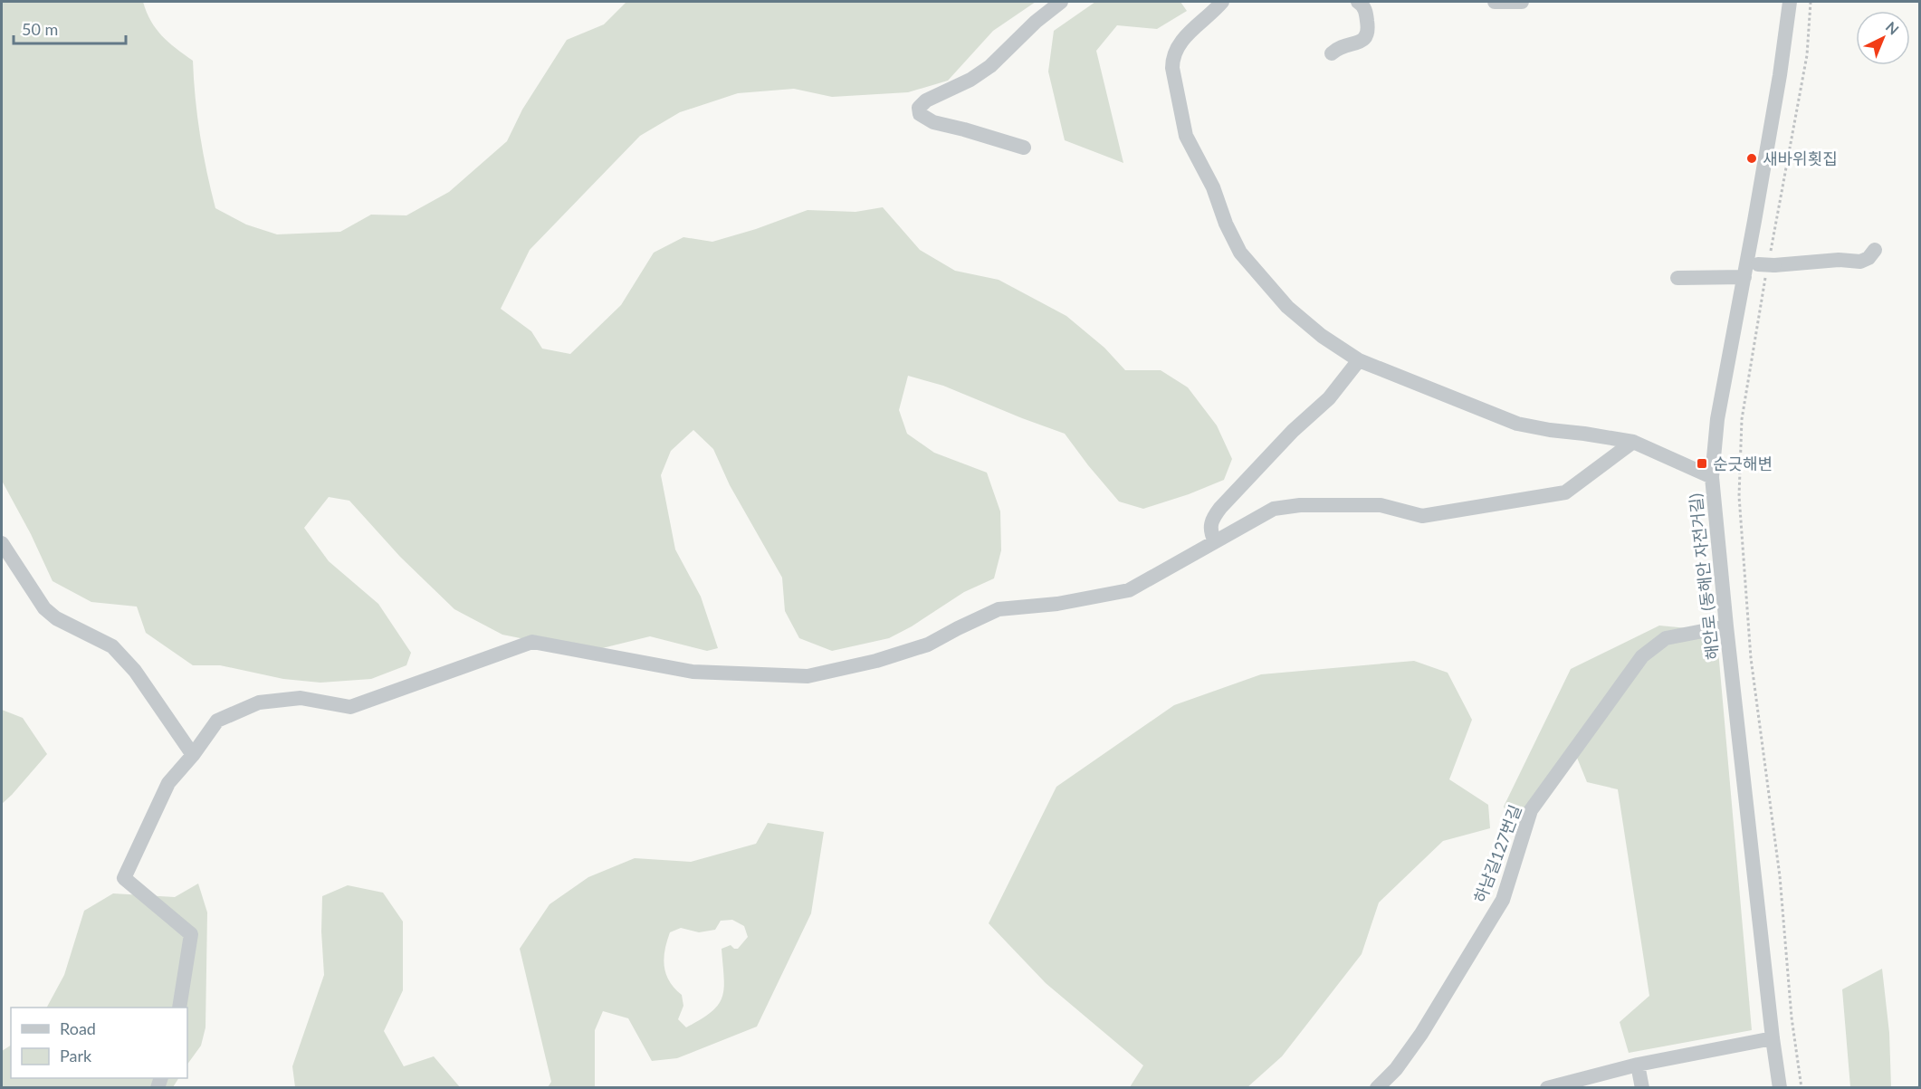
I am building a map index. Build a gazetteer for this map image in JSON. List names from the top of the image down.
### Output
{
  "streets": {
    "street": ["해안로 (동해안 자전거길)", "하남길127번길"]
  },
  "crossings": [
    ["해안로 (동해안 자전거길)", "하남길127번길"]
  ],
  "places": {
    "other": ["새바위횟집"],
    "transit": ["순긋해변"]
  },
  "legend": ["Road", "Park"],
  "scale_bar": "50 m",
  "north": "top right"
}
